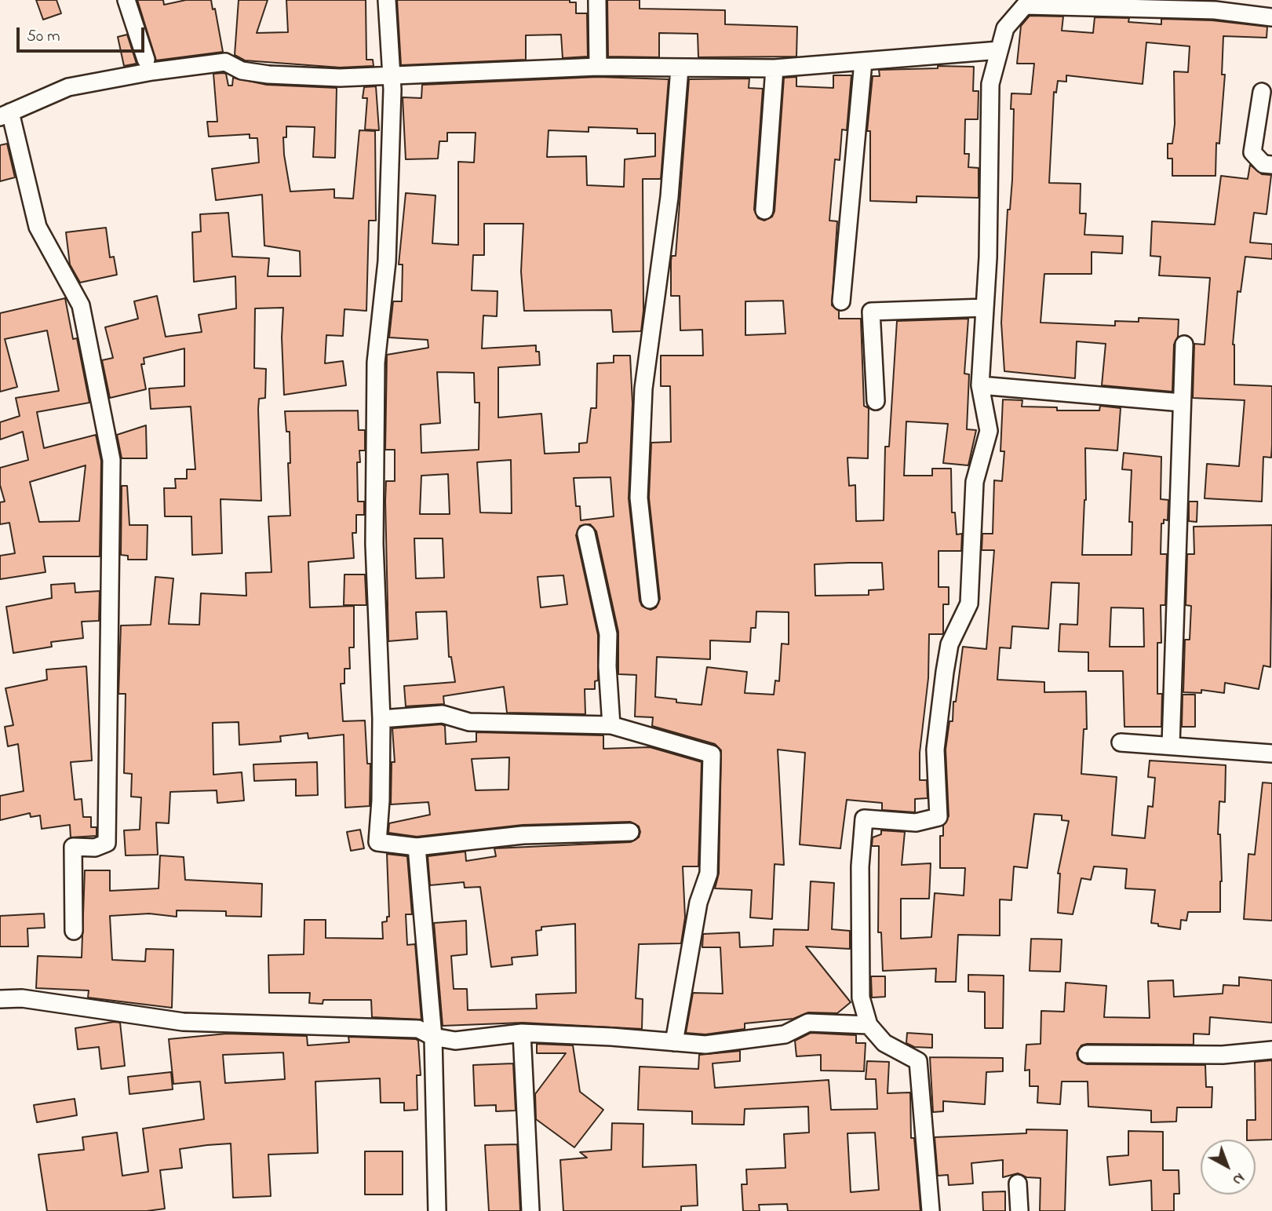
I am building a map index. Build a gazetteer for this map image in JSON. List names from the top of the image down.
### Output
{
  "scale_bar": "50 m",
  "north": "bottom right"
}
